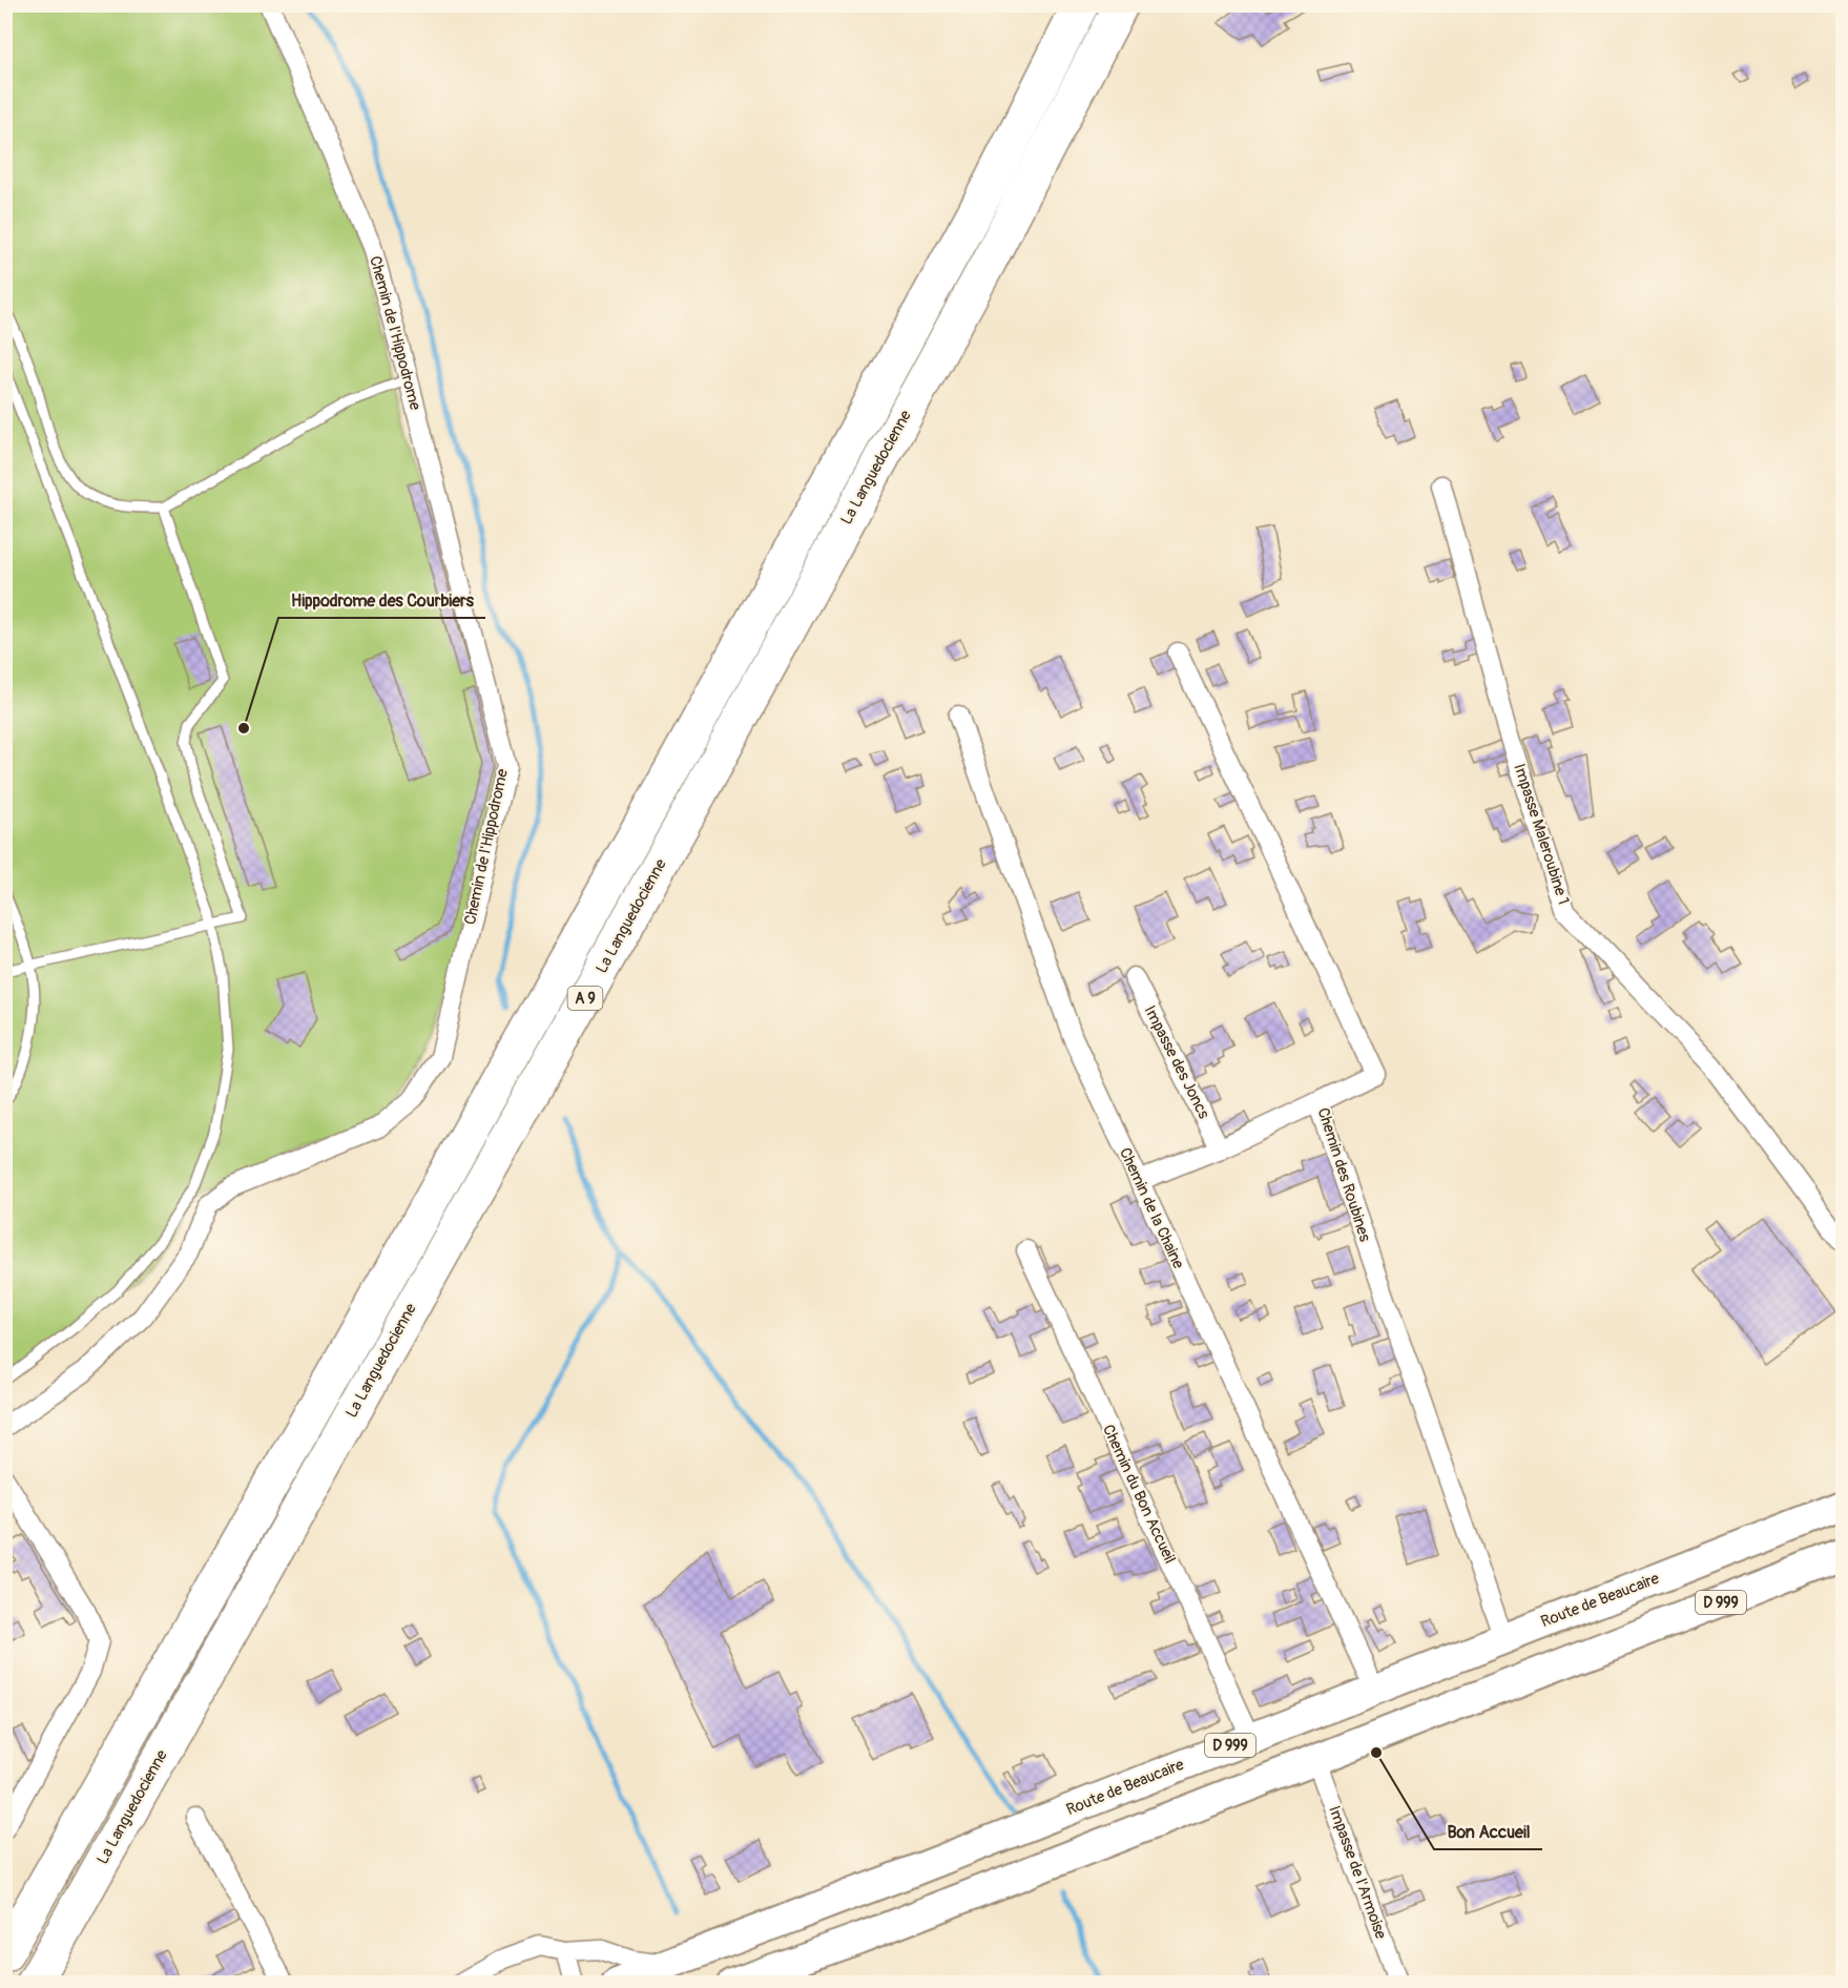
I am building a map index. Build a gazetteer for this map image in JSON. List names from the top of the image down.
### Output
{
  "streets": {
    "highway": ["La Languedocienne", "A 9"],
    "main road": ["Route de Beaucaire", "D 999"],
    "street": [
      "Chemin de l'Hippodrome",
      "Impasse Maleroubine 1",
      "Impasse des Joncs",
      "Chemin des Roubines",
      "Chemin de la Chaine",
      "Chemin du Bon Accueil",
      "Impasse de l'Armoise"
    ]
  },
  "crossings": [
    ["Chemin des Roubines", "Route de Beaucaire"],
    ["Chemin de la Chaine", "Route de Beaucaire"],
    ["Chemin du Bon Accueil", "Route de Beaucaire"],
    ["D 999", "Impasse de l'Armoise"]
  ],
  "places": ["Hippodrome des Courbiers", "Bon Accueil"]
}
